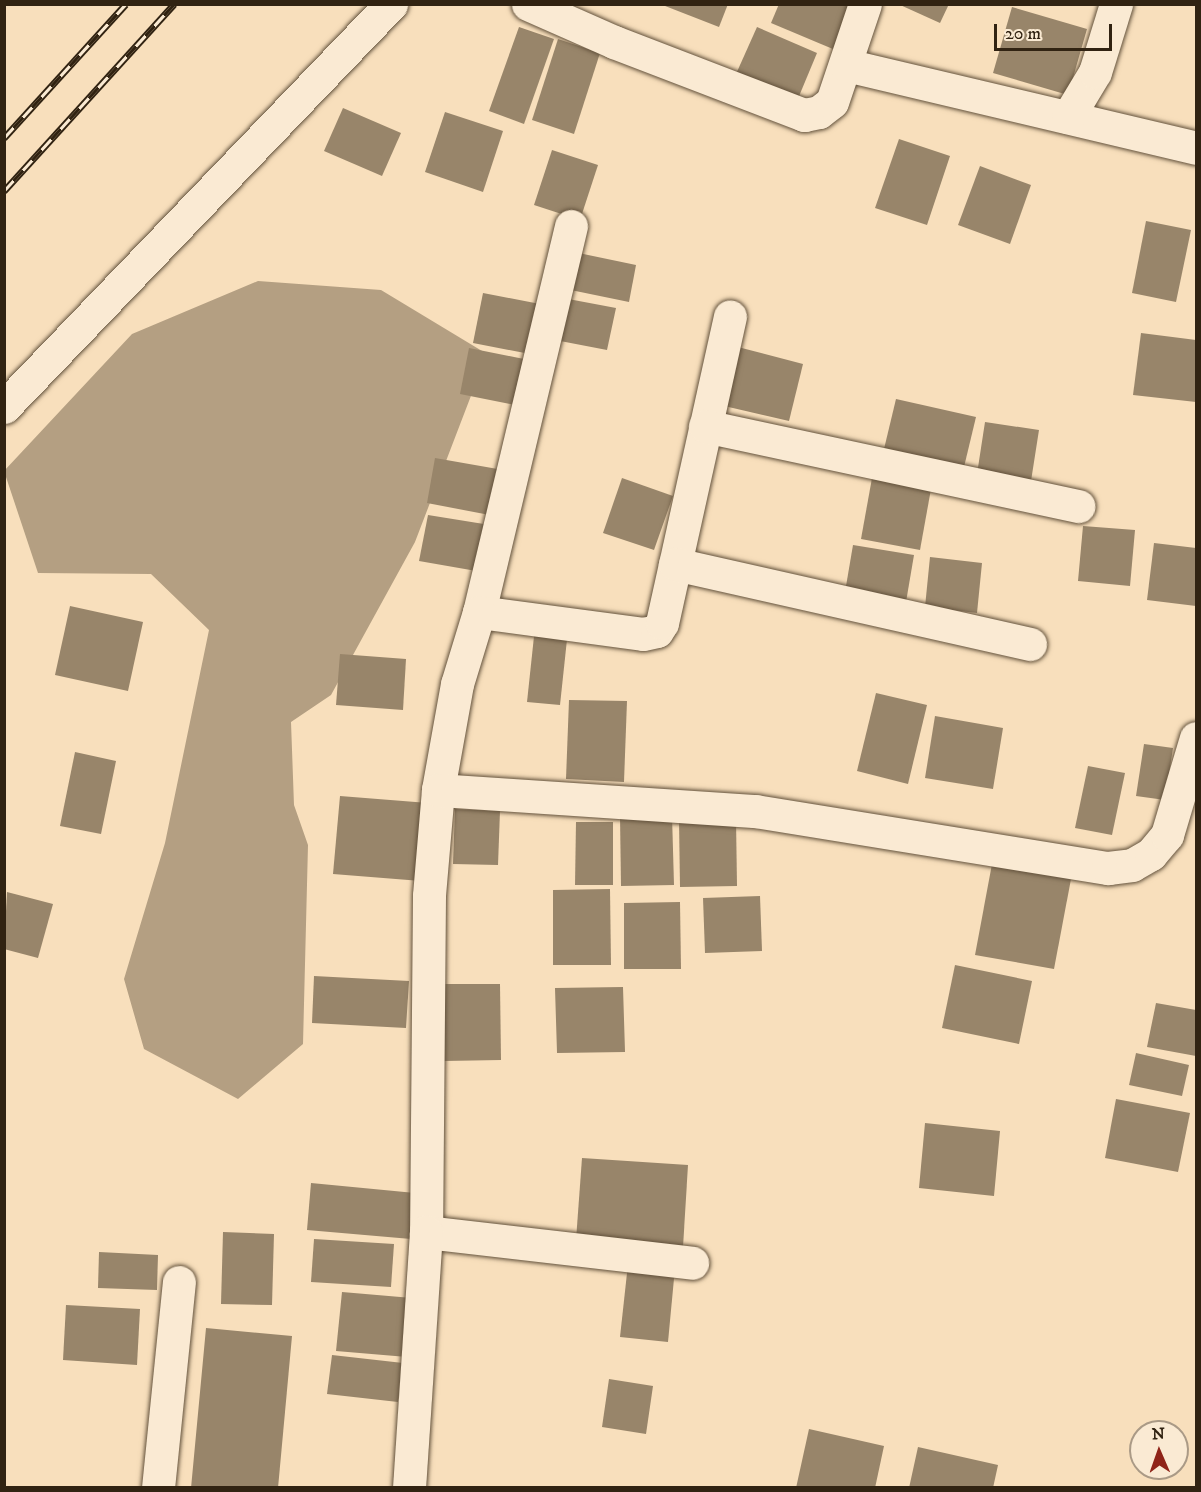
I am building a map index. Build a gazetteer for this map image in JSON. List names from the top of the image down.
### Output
{
  "scale_bar": "20 m",
  "north": "top"
}
